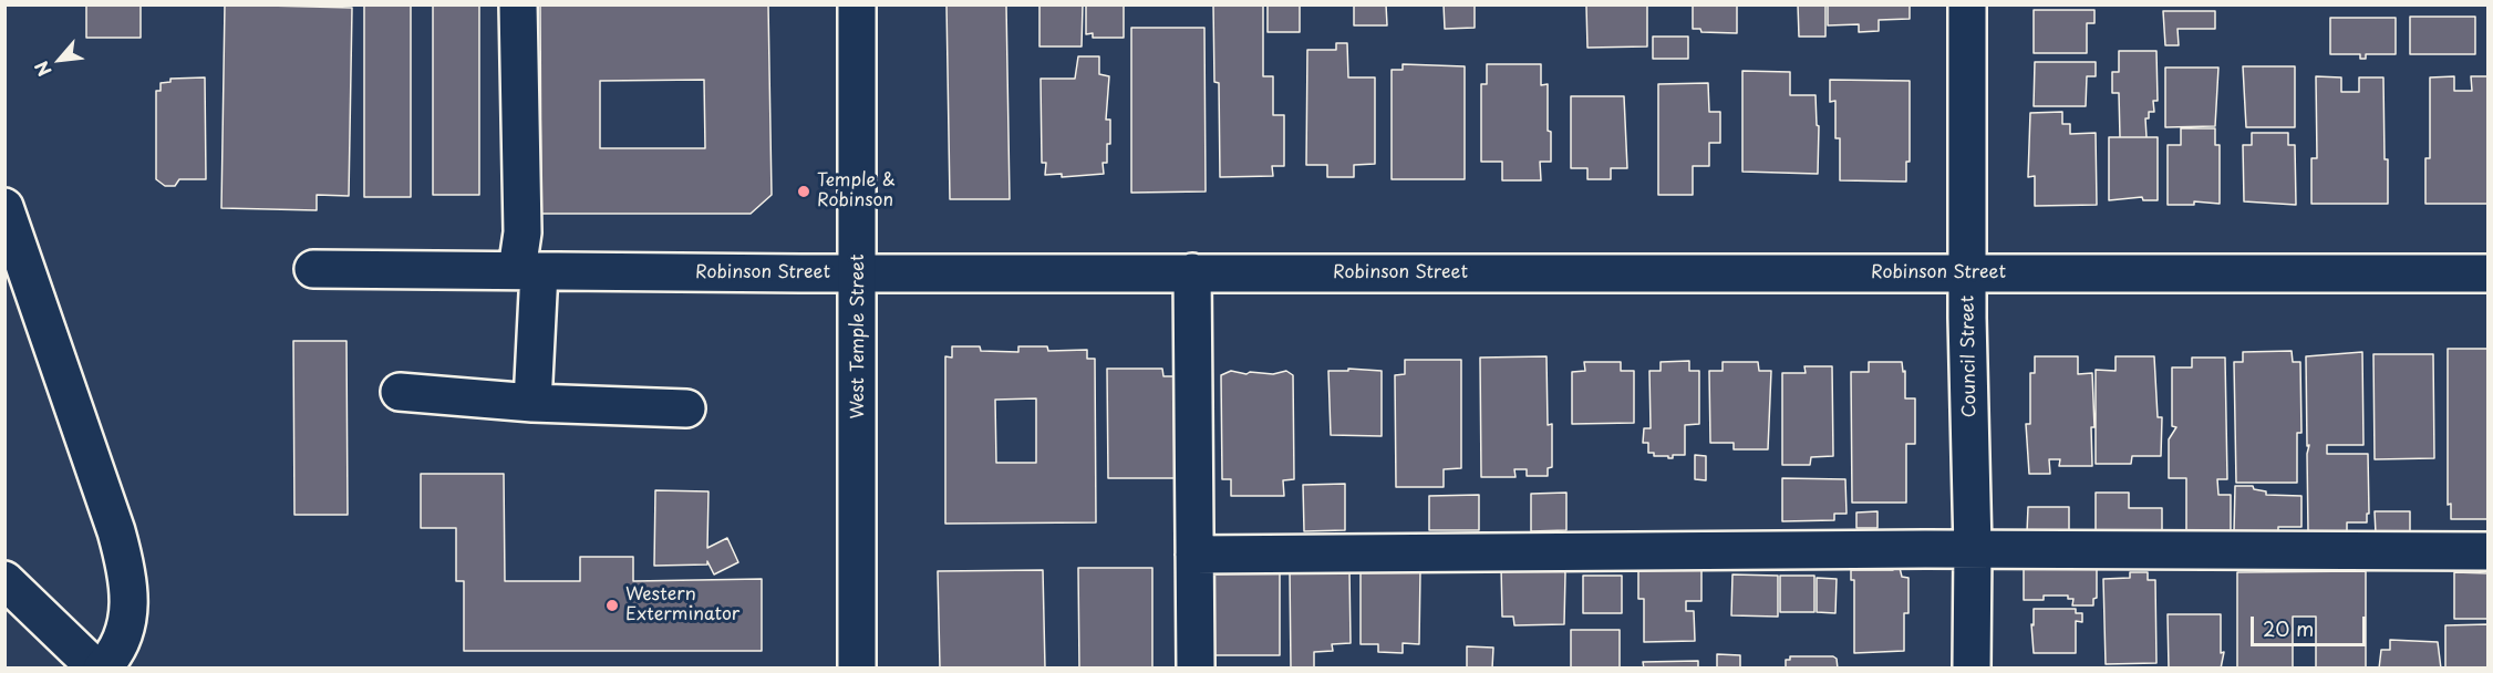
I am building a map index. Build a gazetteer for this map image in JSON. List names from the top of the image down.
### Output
{
  "streets": {
    "main road": ["Robinson Street", "West Temple Street", "Council Street"]
  },
  "crossings": [
    ["Robinson Street", "West Temple Street"],
    ["Robinson Street", "Council Street"]
  ],
  "places": ["Temple & Robinson", "Western Exterminator"],
  "scale_bar": "20 m",
  "north": "bottom left"
}
